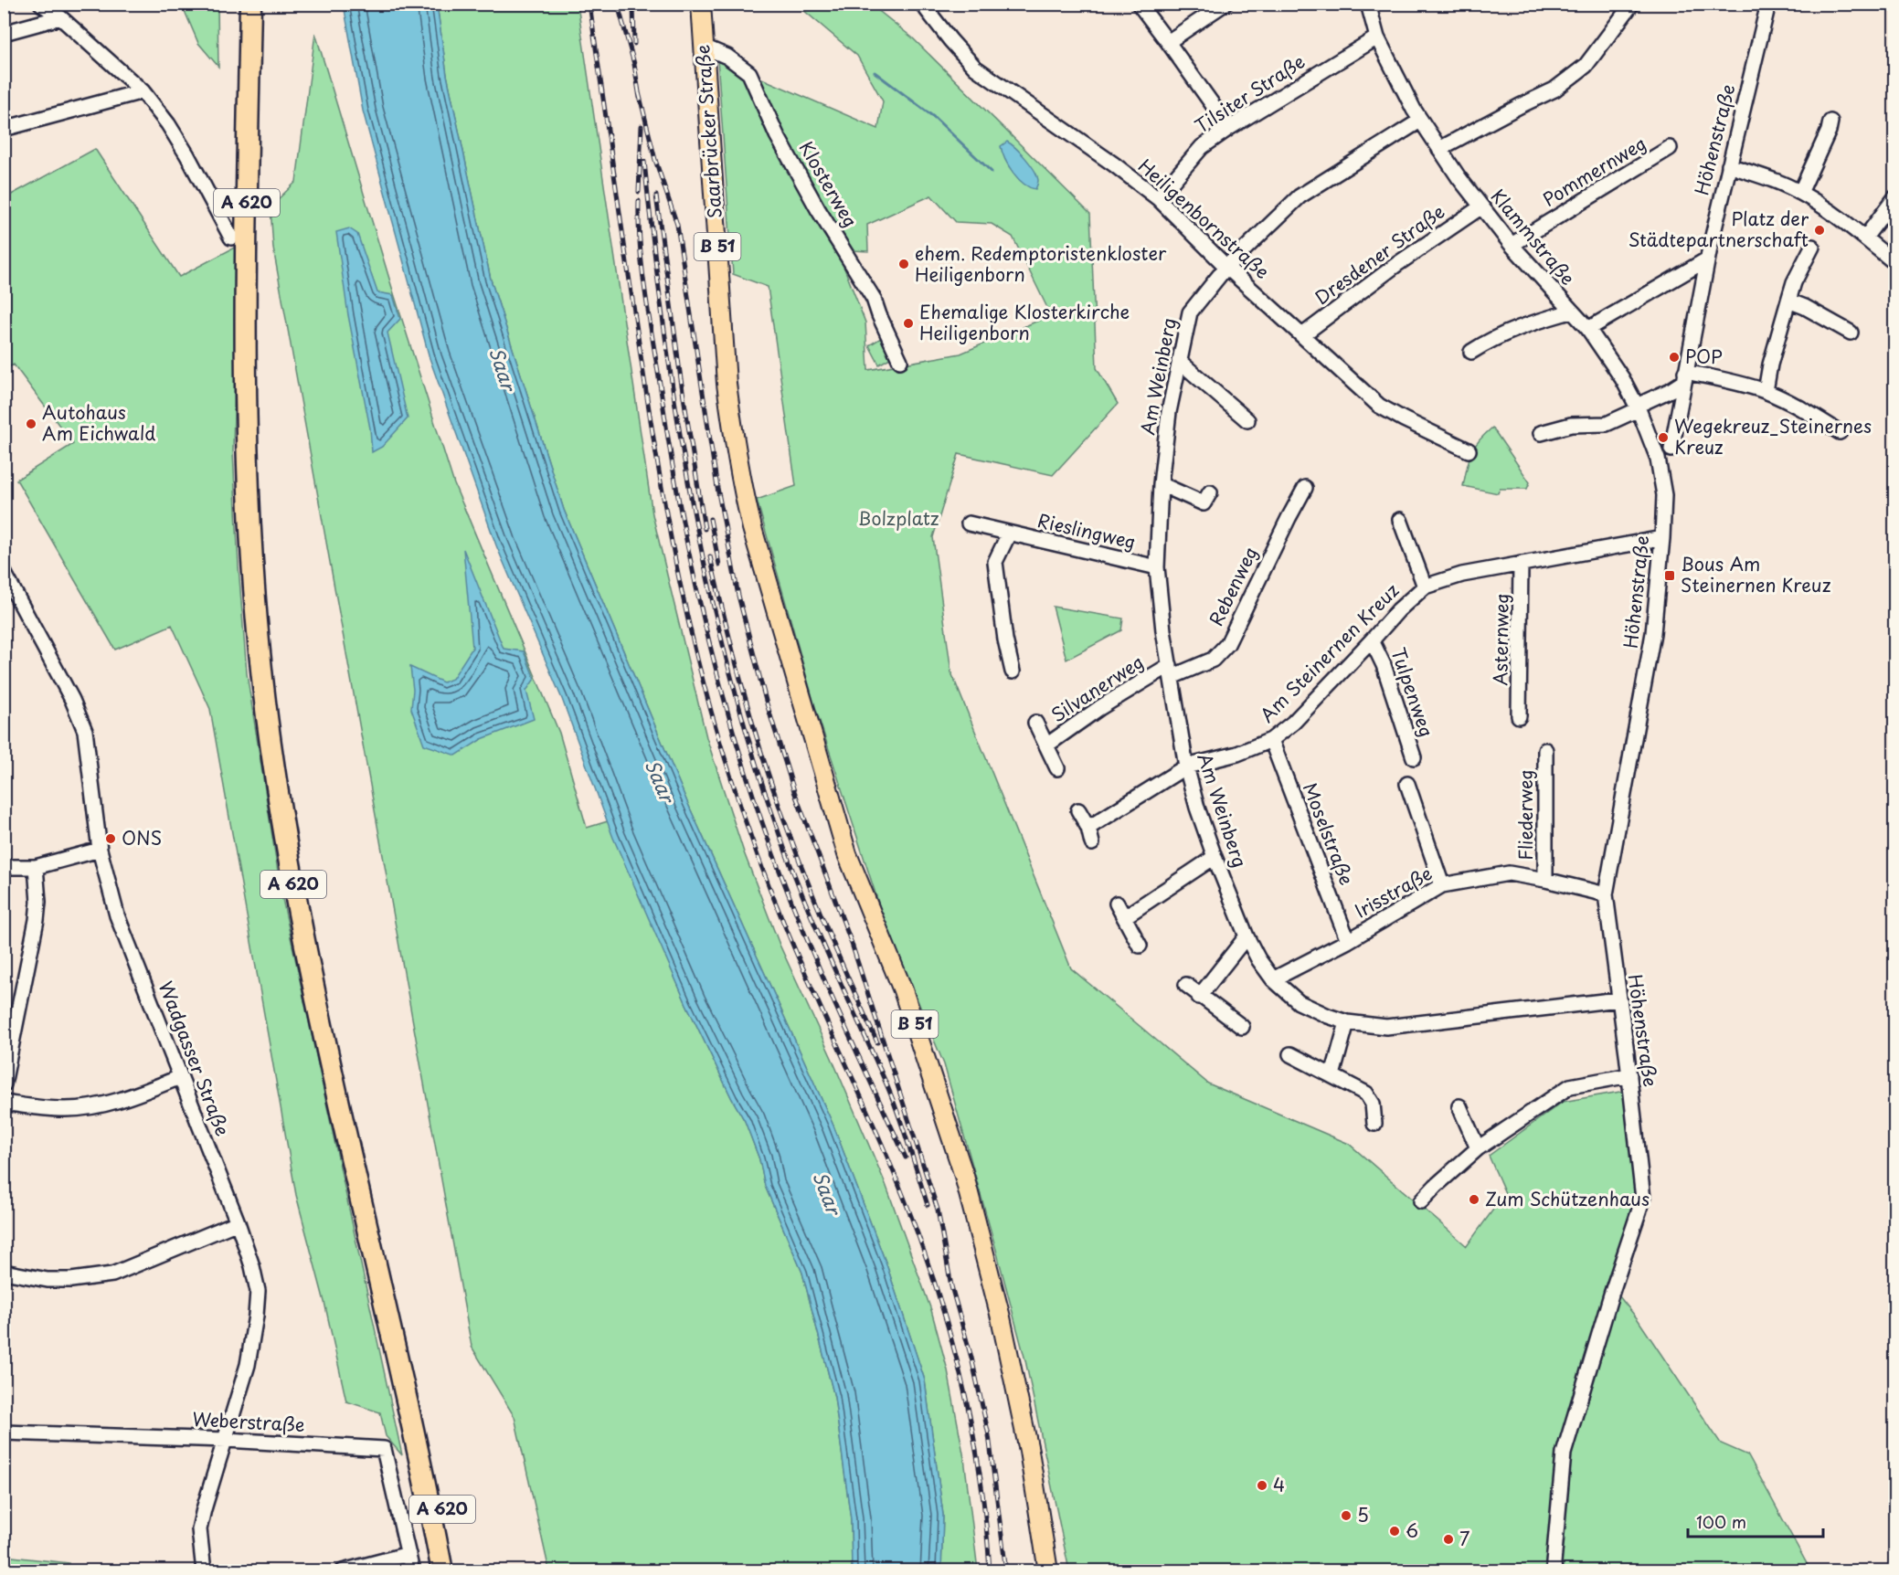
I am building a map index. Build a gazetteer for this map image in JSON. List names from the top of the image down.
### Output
{
  "streets": {
    "highway": ["A 620"],
    "main road": ["Saarbrücker Straße", "B 51"],
    "street": [
      "Tilsiter Straße",
      "Höhenstraße",
      "Pommernweg",
      "Klosterweg",
      "Heiligenbornstraße",
      "Klammstraße",
      "Dresdener Straße",
      "Am Weinberg",
      "Rieslingweg",
      "Rebenweg",
      "Asternweg",
      "Am Steinernen Kreuz",
      "Silvanerweg",
      "Tulpenweg",
      "Fliederweg",
      "Moselstraße",
      "Irisstraße",
      "Wadgasser Straße",
      "Weberstraße"
    ]
  },
  "crossings": [
    ["Tilsiter Straße", "Heiligenbornstraße"],
    ["Tilsiter Straße", "Klammstraße"],
    ["Saarbrücker Straße", "Klosterweg"],
    ["Höhenstraße", "Klammstraße"],
    ["Höhenstraße", "Am Weinberg"],
    ["Höhenstraße", "Am Steinernen Kreuz"],
    ["Höhenstraße", "Irisstraße"],
    ["Pommernweg", "Klammstraße"],
    ["Heiligenbornstraße", "Dresdener Straße"],
    ["Heiligenbornstraße", "Am Weinberg"],
    ["Klammstraße", "Dresdener Straße"],
    ["Klammstraße", "Am Weinberg"],
    ["Am Weinberg", "Rieslingweg"],
    ["Am Weinberg", "Rebenweg"],
    ["Am Weinberg", "Am Steinernen Kreuz"],
    ["Am Weinberg", "Silvanerweg"],
    ["Am Weinberg", "Irisstraße"],
    ["Rebenweg", "Silvanerweg"],
    ["Asternweg", "Am Steinernen Kreuz"],
    ["Am Steinernen Kreuz", "Tulpenweg"],
    ["Am Steinernen Kreuz", "Moselstraße"],
    ["Fliederweg", "Irisstraße"],
    ["Moselstraße", "Irisstraße"],
    ["Wadgasser Straße", "Weberstraße"]
  ],
  "water": ["Saar"],
  "parks": ["Bolzplatz"],
  "places": {
    "other": [
      "Platz der Städtepartnerschaft",
      "ehem. Redemptoristenkloster Heiligenborn",
      "Ehemalige Klosterkirche Heiligenborn",
      "POP",
      "Autohaus Am Eichwald",
      "Wegekreuz_Steinernes Kreuz",
      "ONS",
      "Zum Schützenhaus",
      "4",
      "5",
      "6",
      "7"
    ],
    "transit": ["Bous Am Steinernen Kreuz"]
  },
  "scale_bar": "100 m"
}
